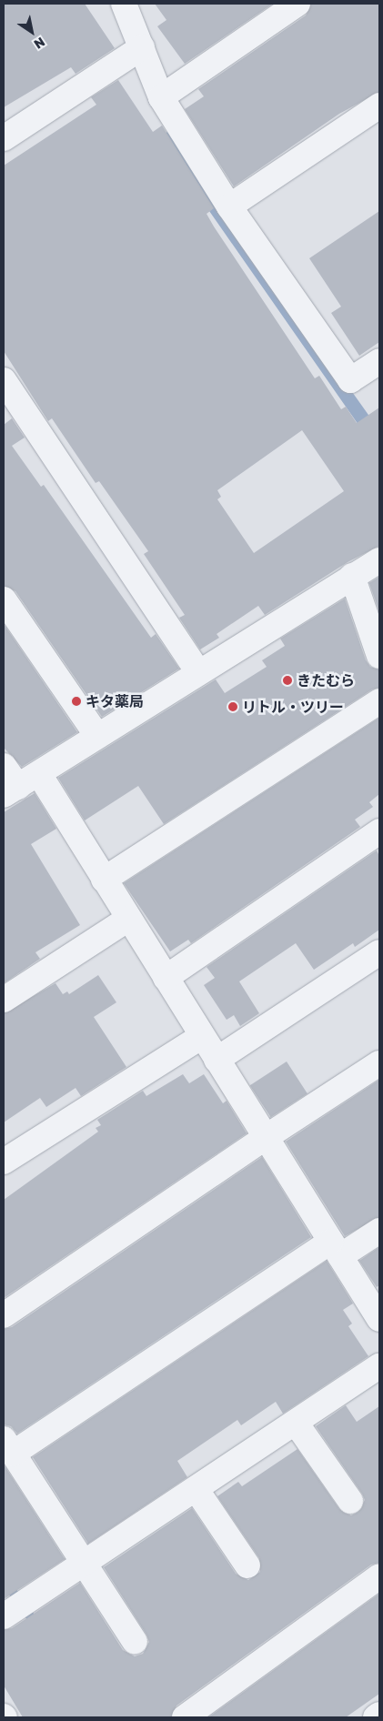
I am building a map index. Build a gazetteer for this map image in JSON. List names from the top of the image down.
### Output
{
  "places": ["きたむら", "キタ薬局", "リトル・ツリー"],
  "north": "bottom right"
}
